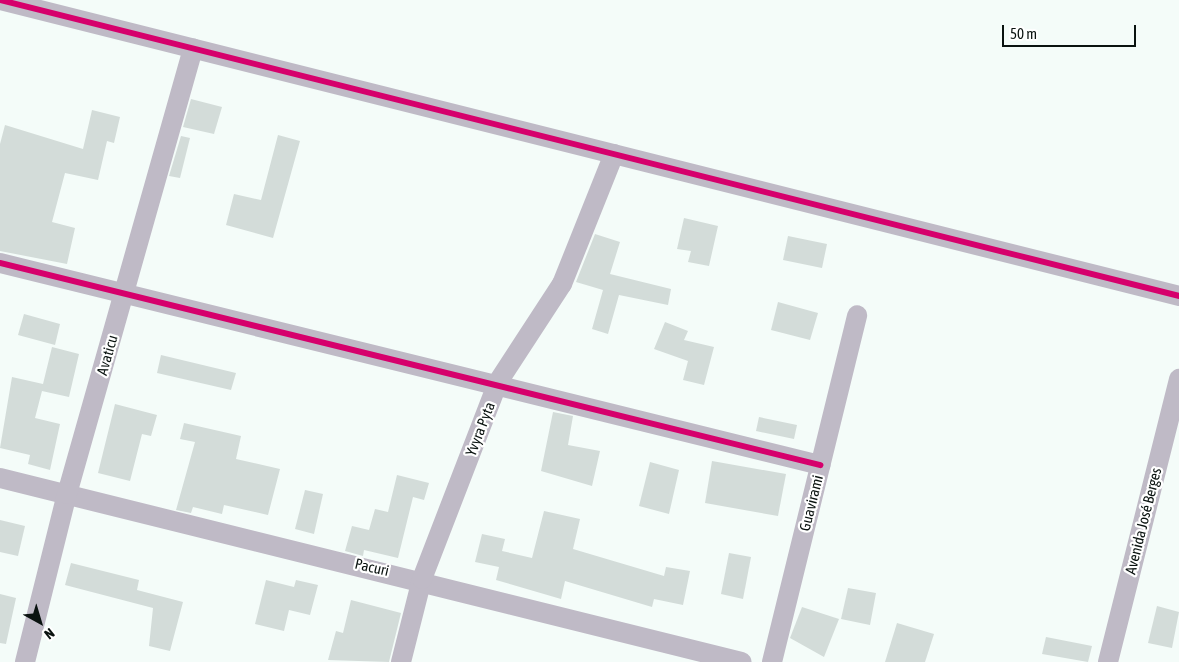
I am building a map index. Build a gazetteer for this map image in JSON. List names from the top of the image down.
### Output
{
  "streets": {
    "street": [
      "Avaticu",
      "Yvyra Pyta",
      "Guavirami",
      "Avenida José Berges",
      "Pacuri"
    ]
  },
  "crossings": [
    ["Avaticu", "Pacuri"],
    ["Yvyra Pyta", "Pacuri"]
  ],
  "scale_bar": "50 m",
  "north": "bottom right"
}
